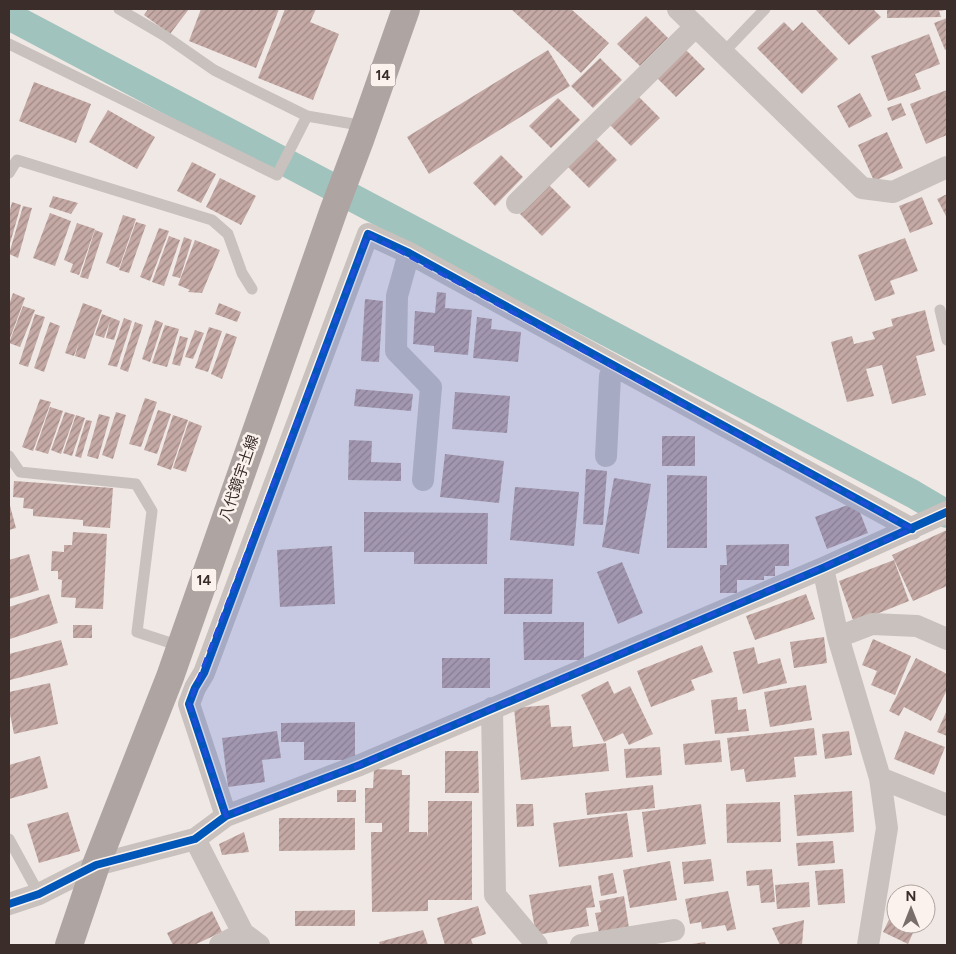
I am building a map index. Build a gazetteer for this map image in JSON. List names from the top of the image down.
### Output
{
  "streets": {
    "main road": ["14", "八代鏡宇土線"]
  },
  "north": "top"
}
